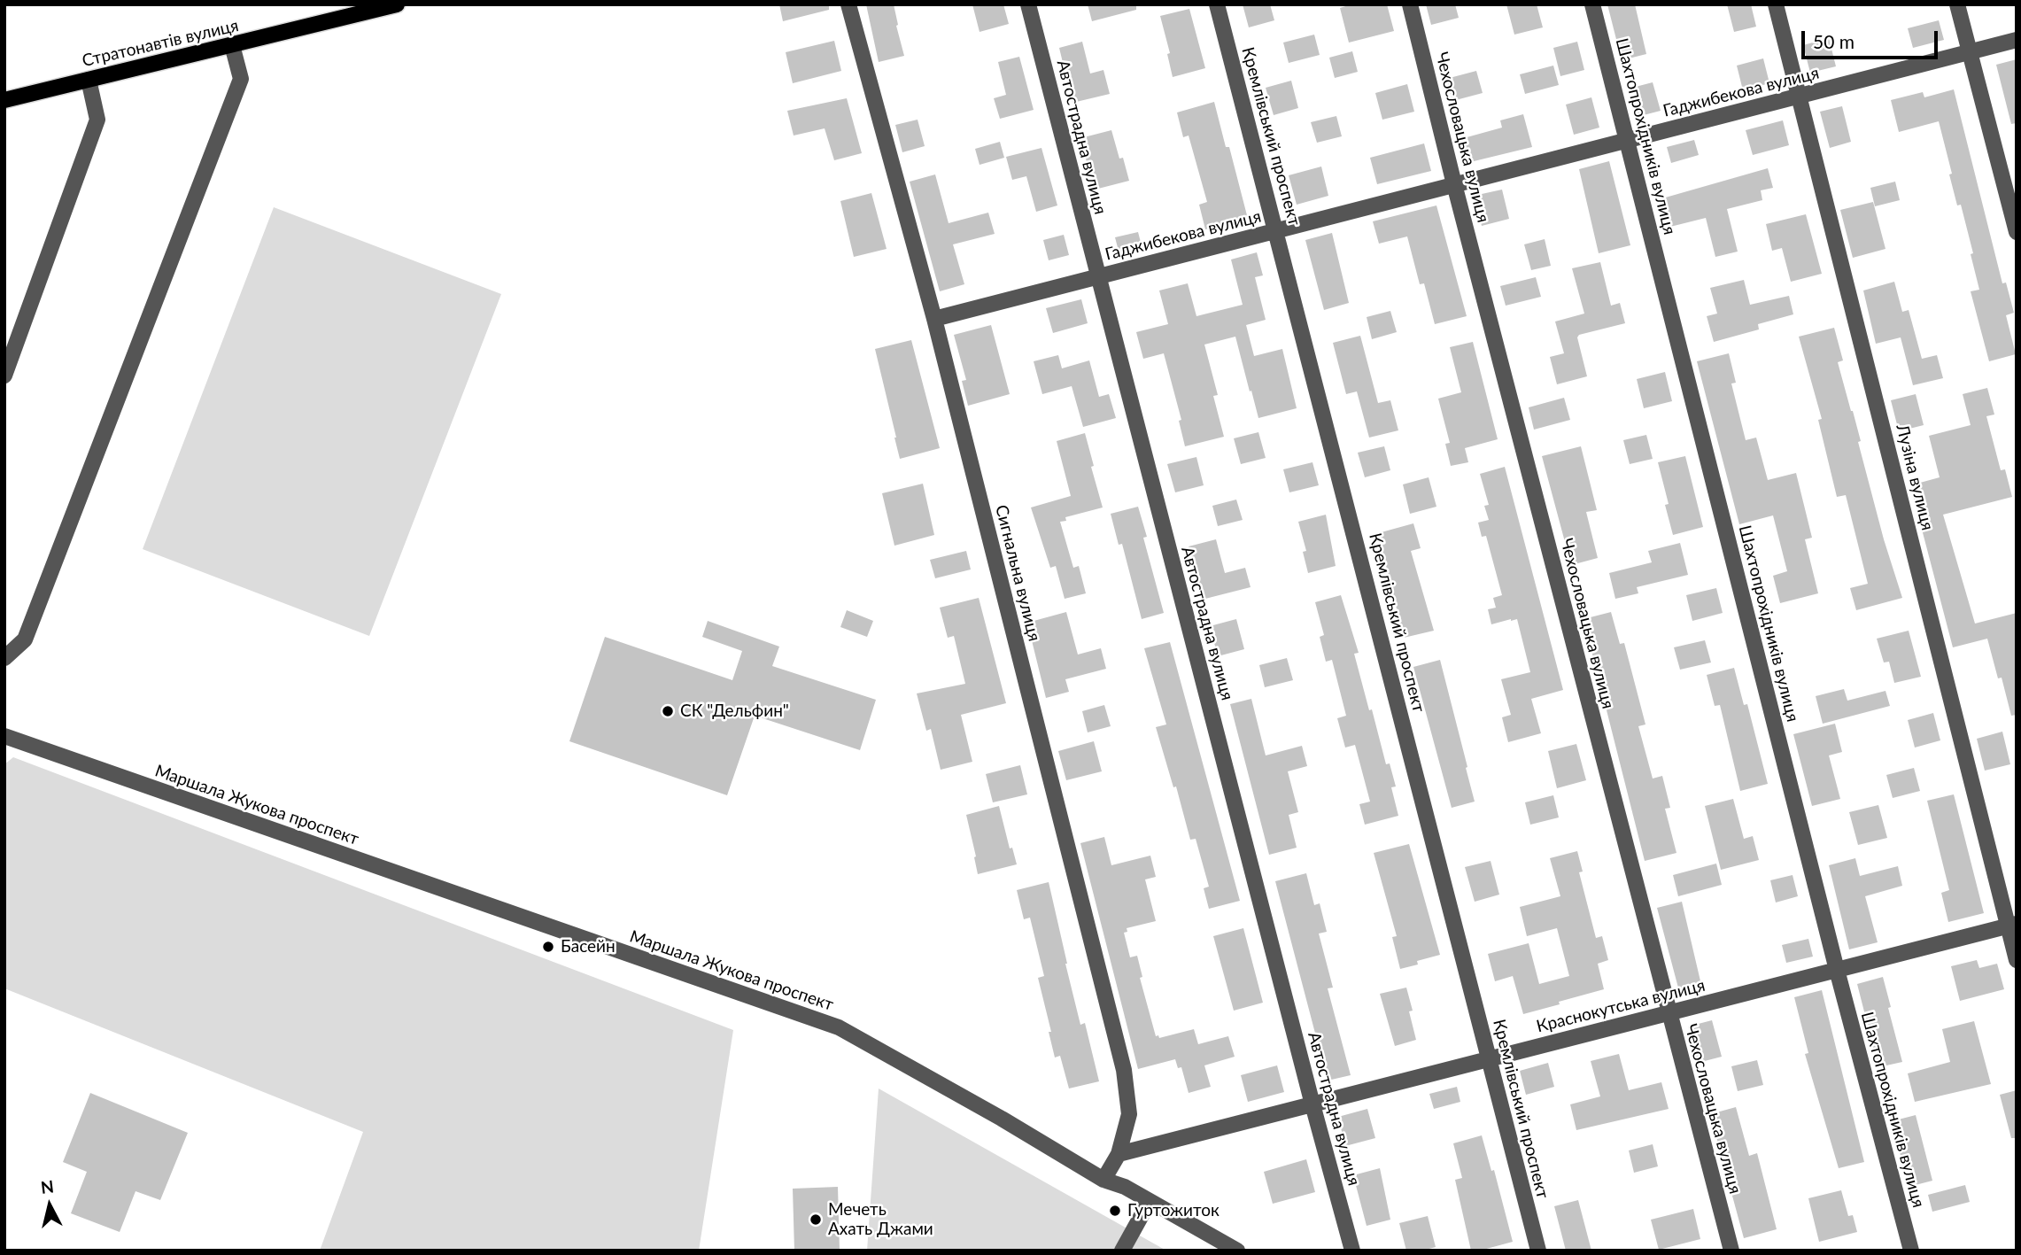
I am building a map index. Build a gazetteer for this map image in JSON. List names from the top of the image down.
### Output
{
  "streets": {
    "main road": ["Стратонавтів вулиця"],
    "street": [
      "Гаджибекова вулиця",
      "Кремлівський проспект",
      "Шахтопрохідників вулиця",
      "Автострадна вулиця",
      "Чехословацька вулиця",
      "Лузіна вулиця",
      "Сигнальна вулиця",
      "Маршала Жукова проспект",
      "Краснокутська вулиця"
    ]
  },
  "crossings": [
    ["Гаджибекова вулиця", "Кремлівський проспект"],
    ["Гаджибекова вулиця", "Шахтопрохідників вулиця"],
    ["Гаджибекова вулиця", "Автострадна вулиця"],
    ["Гаджибекова вулиця", "Чехословацька вулиця"],
    ["Гаджибекова вулиця", "Лузіна вулиця"],
    ["Гаджибекова вулиця", "Сигнальна вулиця"],
    ["Кремлівський проспект", "Краснокутська вулиця"],
    ["Шахтопрохідників вулиця", "Краснокутська вулиця"],
    ["Автострадна вулиця", "Краснокутська вулиця"],
    ["Чехословацька вулиця", "Краснокутська вулиця"],
    ["Лузіна вулиця", "Краснокутська вулиця"],
    ["Сигнальна вулиця", "Краснокутська вулиця"]
  ],
  "places": [
    "СК \"Дельфин\"",
    "Басейн",
    "Гуртожиток",
    "Мечеть Ахать Джами"
  ],
  "scale_bar": "50 m",
  "north": "top"
}
